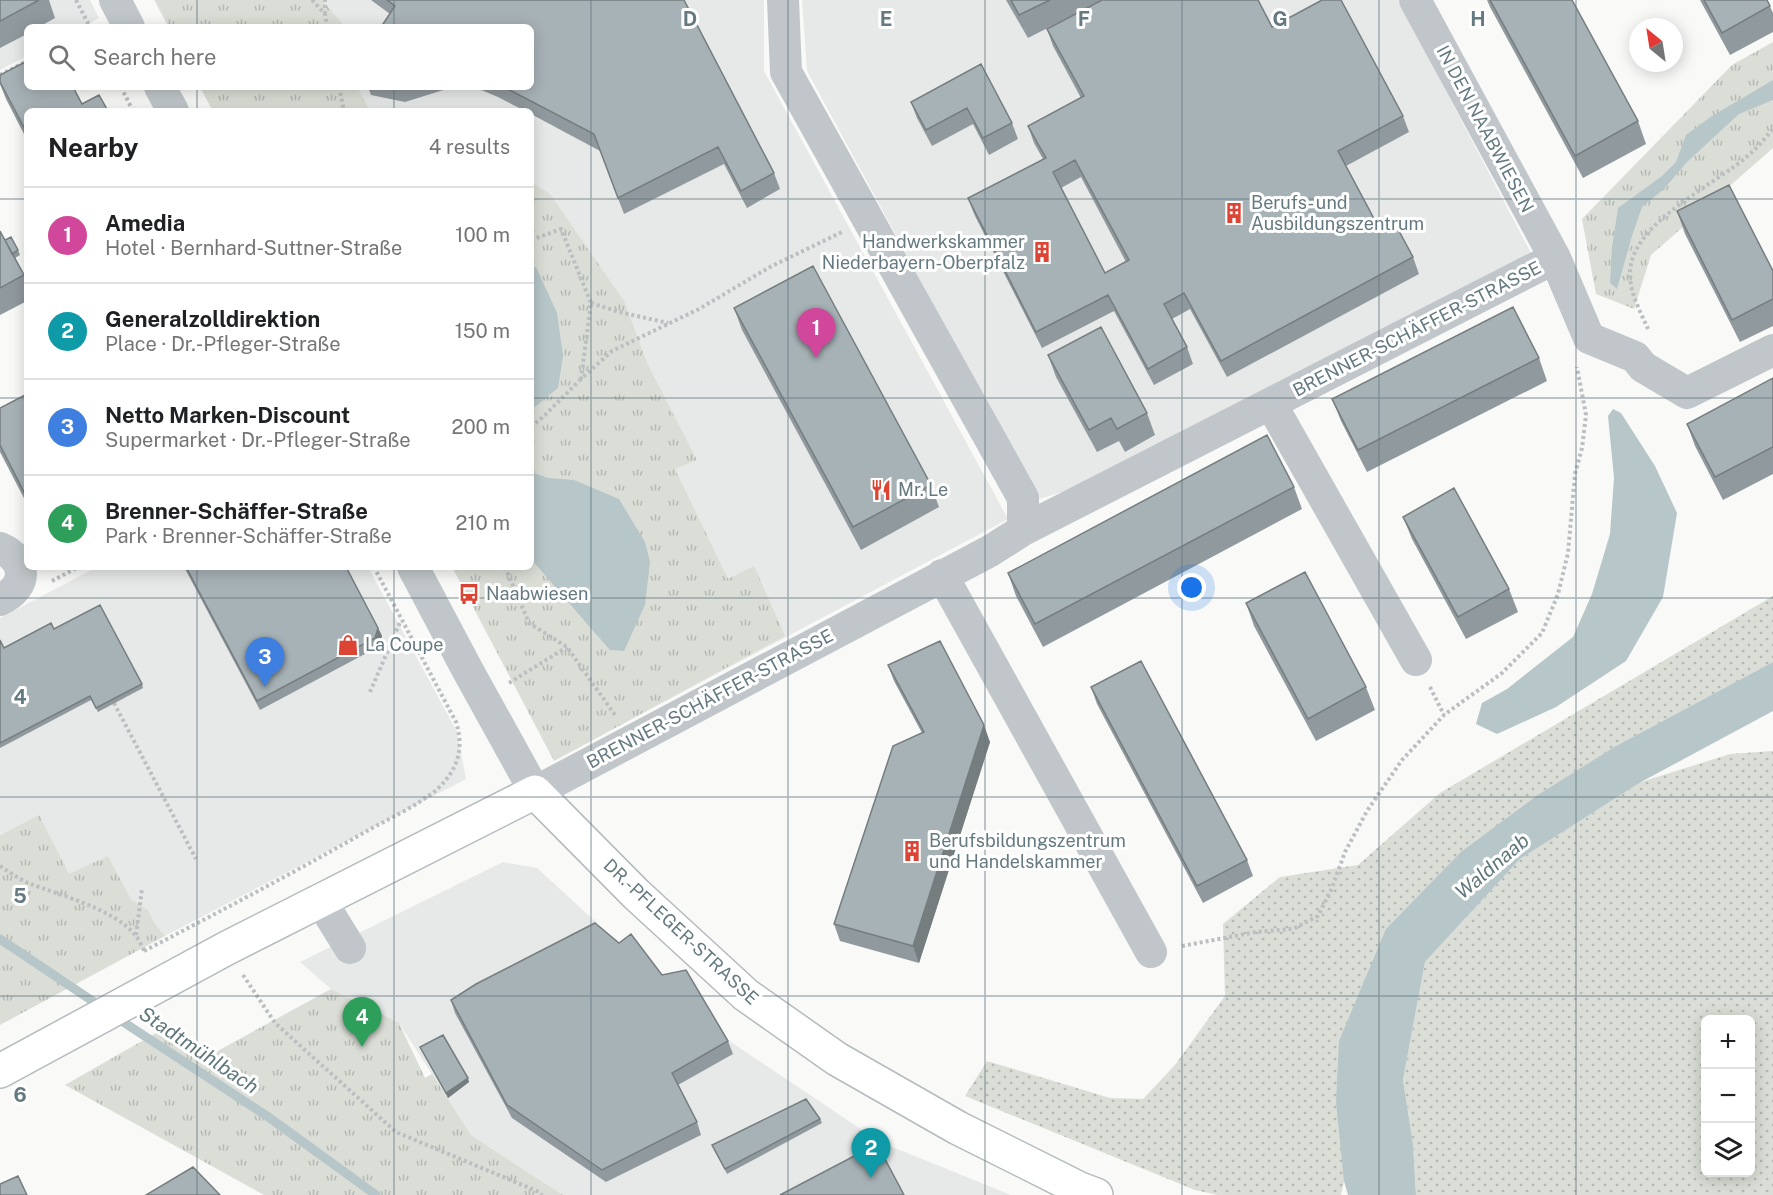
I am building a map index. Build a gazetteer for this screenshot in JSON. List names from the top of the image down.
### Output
{
  "streets": {
    "main road": ["BRENNER-SCHÄFFER-STRASSE", "DR.-PFLEGER-STRASSE"],
    "street": ["IN DEN NAABWIESEN"]
  },
  "crossings": [
    ["IN DEN NAABWIESEN", "BRENNER-SCHÄFFER-STRASSE"],
    ["BRENNER-SCHÄFFER-STRASSE", "DR.-PFLEGER-STRASSE"]
  ],
  "water": ["Waldnaab", "Stadtmühlbach"],
  "places": {
    "building": ["Berufs- und Ausbildungszentrum", "Handwerkskammer Niederbayern-Oberpfalz", "Berufsbildungszentrum und Handelskammer"],
    "restaurant": ["Mr. Le"],
    "bus stop": ["Naabwiesen"],
    "shop": ["La Coupe"]
  },
  "north": "top left",
  "page": {
    "search": "Search here",
    "heading": ["Nearby", "4 results"],
    "list": [
      {
        "mark": "1",
        "name": "Amedia",
        "note": "Hotel · Bernhard-Suttner-Straße",
        "value": "100 m"
      },
      {
        "mark": "2",
        "name": "Generalzolldirektion",
        "note": "Place · Dr.-Pfleger-Straße",
        "value": "150 m"
      },
      {
        "mark": "3",
        "name": "Netto Marken-Discount",
        "note": "Supermarket · Dr.-Pfleger-Straße",
        "value": "200 m"
      },
      {
        "mark": "4",
        "name": "Brenner-Schäffer-Straße",
        "note": "Park · Brenner-Schäffer-Straße",
        "value": "210 m"
      }
    ],
    "pins": [
      "1",
      "3",
      "4",
      "2"
    ],
    "map_buttons": ["+", "−"]
  },
  "grid": {
    "columns": [
      "D",
      "E",
      "F",
      "G",
      "H"
    ],
    "rows": ["4", "5", "6"]
  }
}
